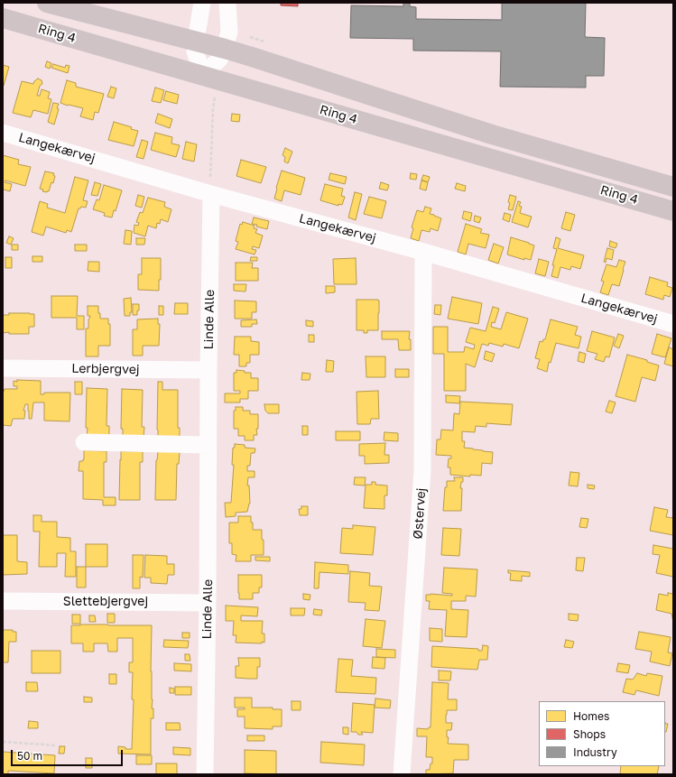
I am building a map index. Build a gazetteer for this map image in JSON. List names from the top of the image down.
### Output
{
  "streets": {
    "main road": ["Ring 4"],
    "street": [
      "Langekærvej",
      "Linde Alle",
      "Lerbjergvej",
      "Østervej",
      "Slettebjergvej"
    ]
  },
  "crossings": [
    ["Langekærvej", "Linde Alle"],
    ["Langekærvej", "Østervej"],
    ["Linde Alle", "Lerbjergvej"],
    ["Linde Alle", "Slettebjergvej"]
  ],
  "legend": ["Homes", "Shops", "Industry"],
  "scale_bar": "50 m"
}
